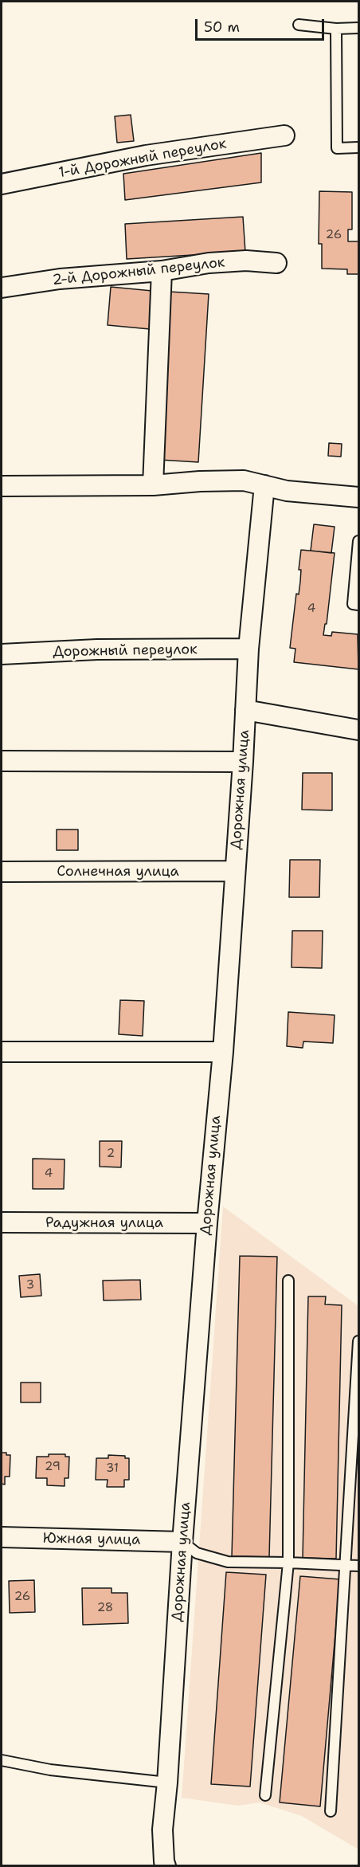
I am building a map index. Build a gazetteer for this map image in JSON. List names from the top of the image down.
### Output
{
  "streets": {
    "street": [
      "1-й Дорожный переулок",
      "2-й Дорожный переулок",
      "Дорожный переулок",
      "Дорожная улица",
      "Солнечная улица",
      "Радужная улица",
      "Южная улица"
    ]
  },
  "crossings": [
    ["Дорожный переулок", "Дорожная улица"],
    ["Дорожная улица", "Солнечная улица"],
    ["Дорожная улица", "Радужная улица"],
    ["Дорожная улица", "Южная улица"]
  ],
  "house_numbers": [
    "26",
    "4",
    "2",
    "4",
    "3",
    "29",
    "31",
    "26",
    "28"
  ],
  "scale_bar": "50 m"
}
